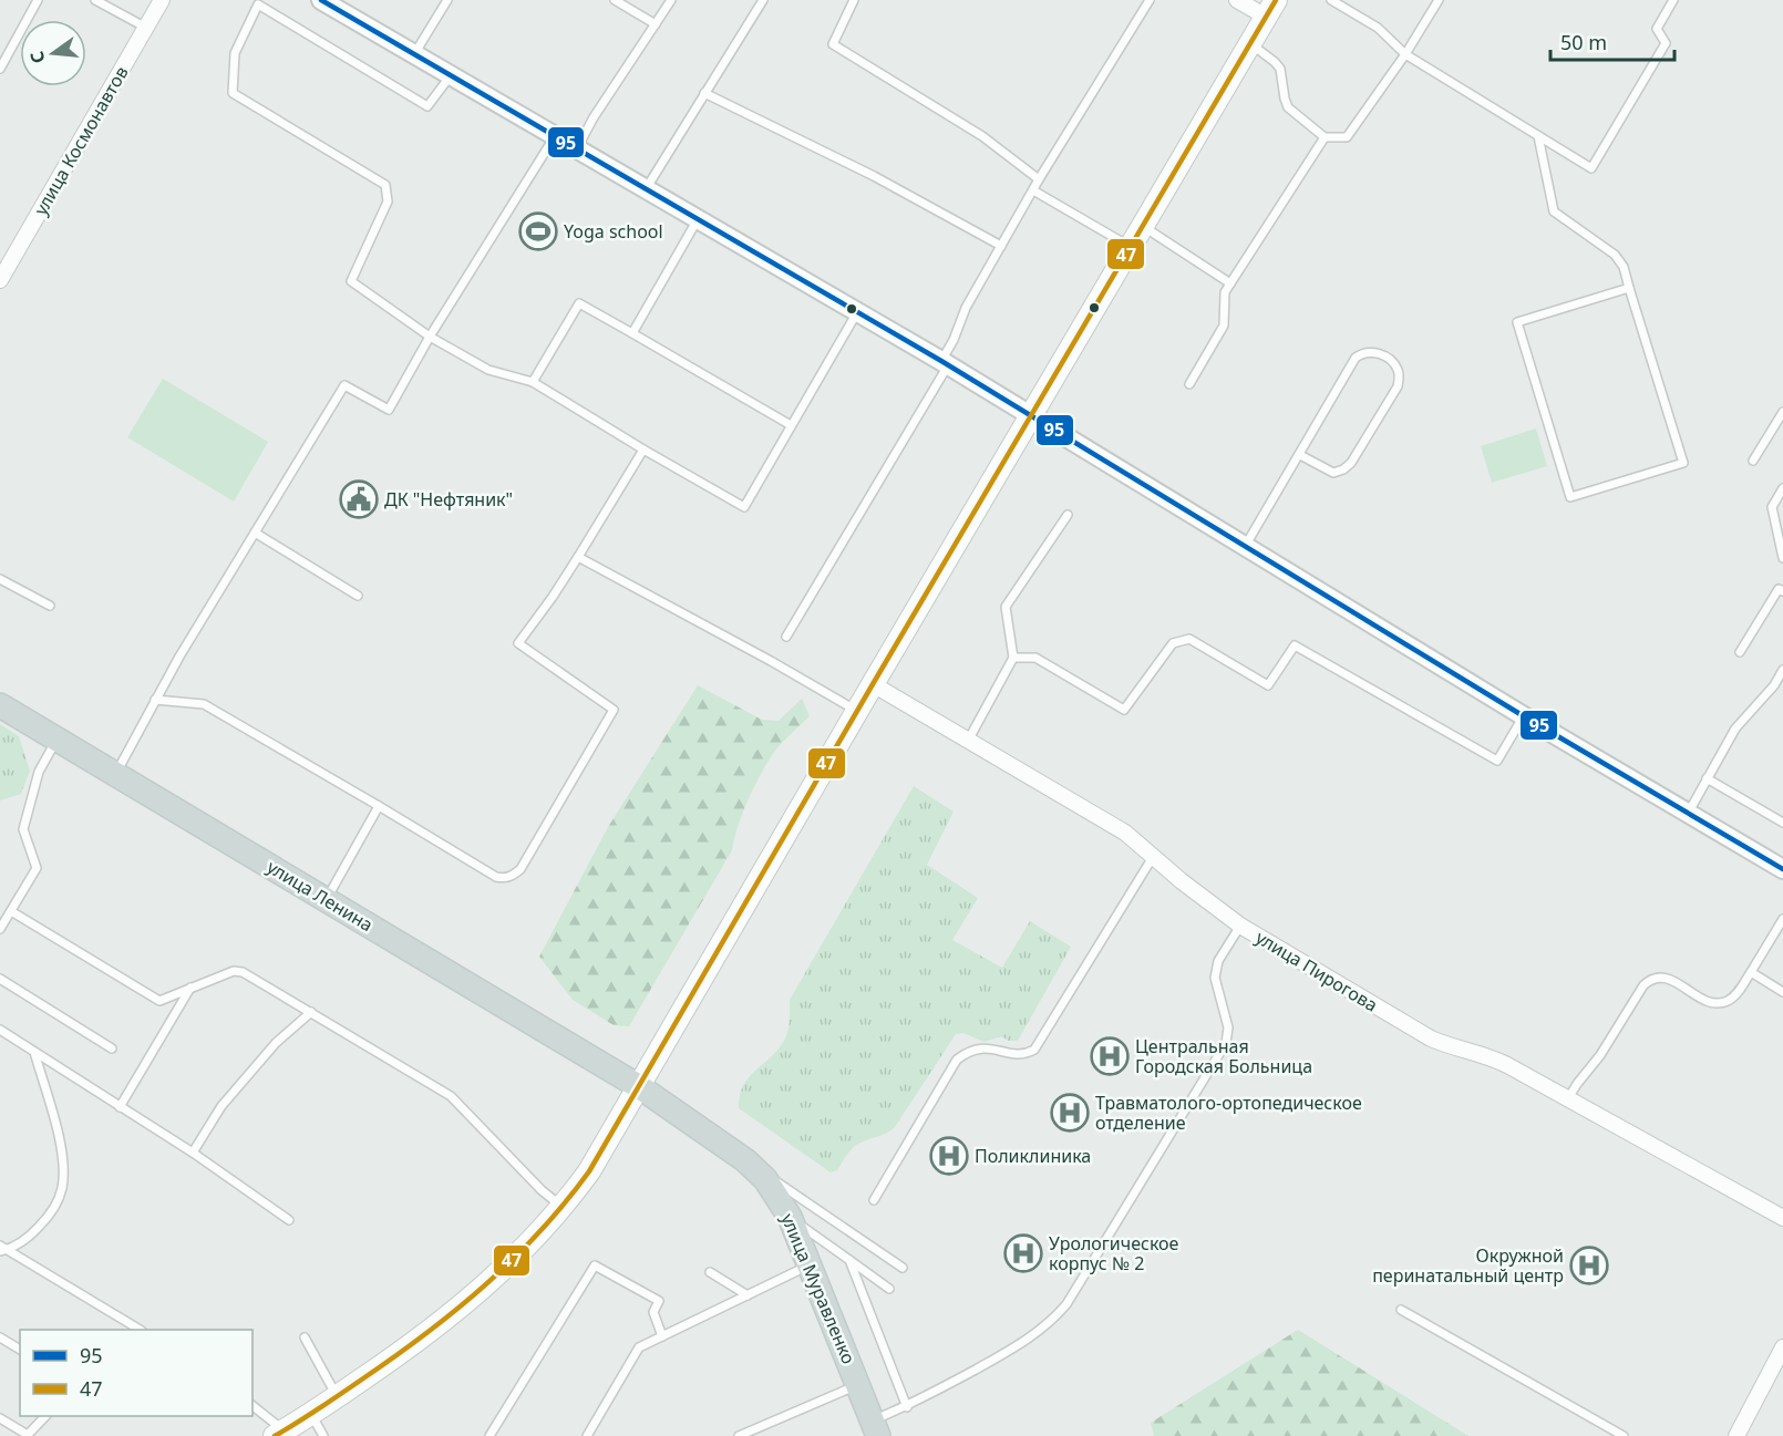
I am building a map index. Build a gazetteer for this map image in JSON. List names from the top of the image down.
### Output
{
  "streets": {
    "main road": ["улица Ленина", "улица Муравленко"],
    "street": ["улица Космонавтов", "улица Пирогова"]
  },
  "crossings": [
    ["улица Ленина", "улица Муравленко"]
  ],
  "places": {
    "sports": ["Yoga school"],
    "public building": ["ДК \"Нефтяник\""],
    "hospital": [
      "Центральная Городская Больница",
      "Травматолого-ортопедическое отделение",
      "Поликлиника",
      "Урологическое корпус № 2",
      "Окружной перинатальный центр"
    ]
  },
  "lines": ["transit line 95", "transit line 47"],
  "legend": ["95", "47"],
  "scale_bar": "50 m",
  "north": "left"
}
